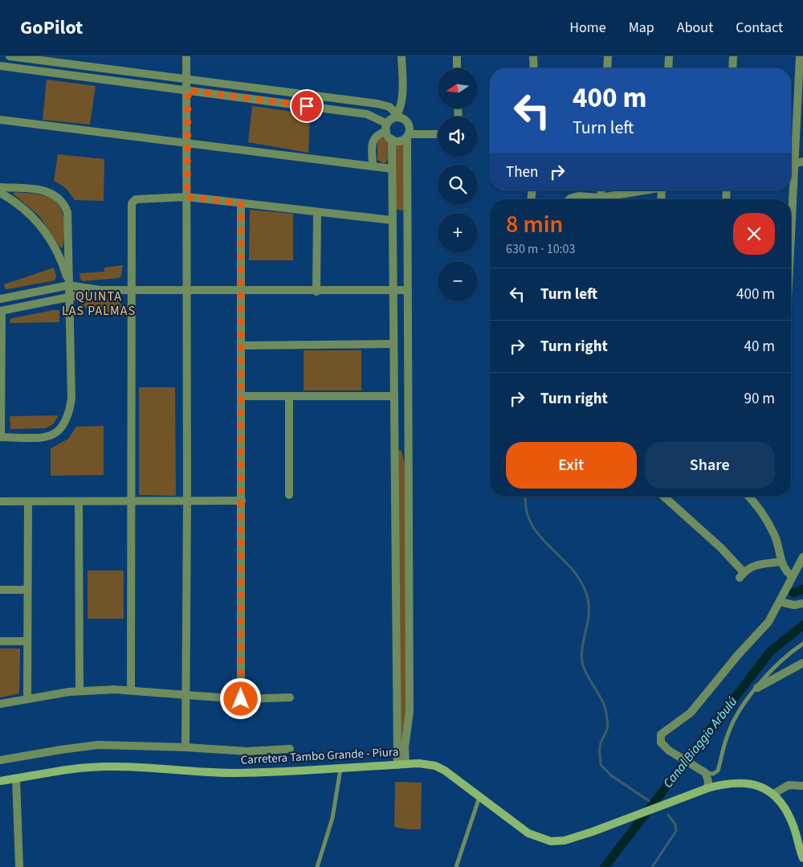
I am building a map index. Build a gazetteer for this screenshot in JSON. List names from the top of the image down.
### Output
{
  "streets": {
    "main road": ["Carretera Tambo Grande - Piura"]
  },
  "districts": ["QUINTA LAS PALMAS"],
  "water": ["Canal Biaggio Arbulú"],
  "north": "left",
  "page": {
    "header": "GoPilot",
    "nav": [
      "Home",
      "Map",
      "About",
      "Contact"
    ],
    "map_buttons": ["+", "−"],
    "turn": ["400 m", "Turn left"],
    "then": "Then",
    "heading": ["8 min", "630 m · 10:03"],
    "list": [
      {
        "name": "Turn left",
        "value": "400 m"
      },
      {
        "name": "Turn right",
        "value": "40 m"
      },
      {
        "name": "Turn right",
        "value": "90 m"
      }
    ],
    "buttons": ["Exit", "Share"]
  }
}
